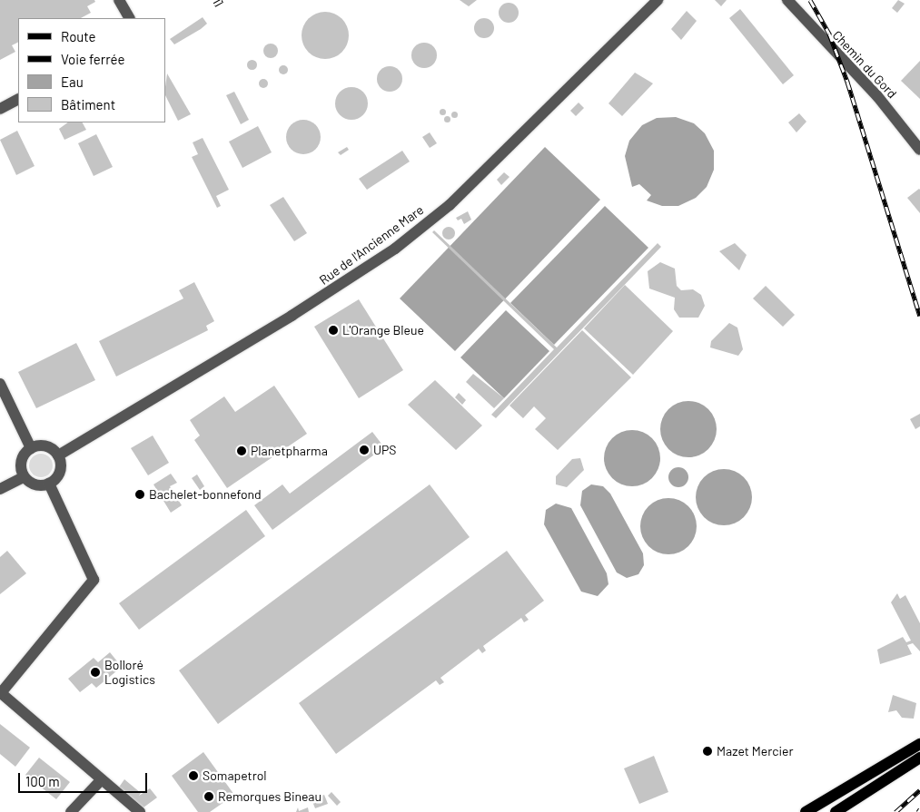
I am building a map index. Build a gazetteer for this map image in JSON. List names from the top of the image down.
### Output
{
  "streets": {
    "street": ["Chemin du Gord", "Rue de l'Ancienne Mare"]
  },
  "places": [
    "L'Orange Bleue",
    "UPS",
    "Planetpharma",
    "Bachelet-bonnefond",
    "Bolloré Logistics",
    "Mazet Mercier",
    "Somapetrol",
    "Remorques Bineau"
  ],
  "legend": [
    "Route",
    "Voie ferrée",
    "Eau",
    "Bâtiment"
  ],
  "scale_bar": "100 m"
}
